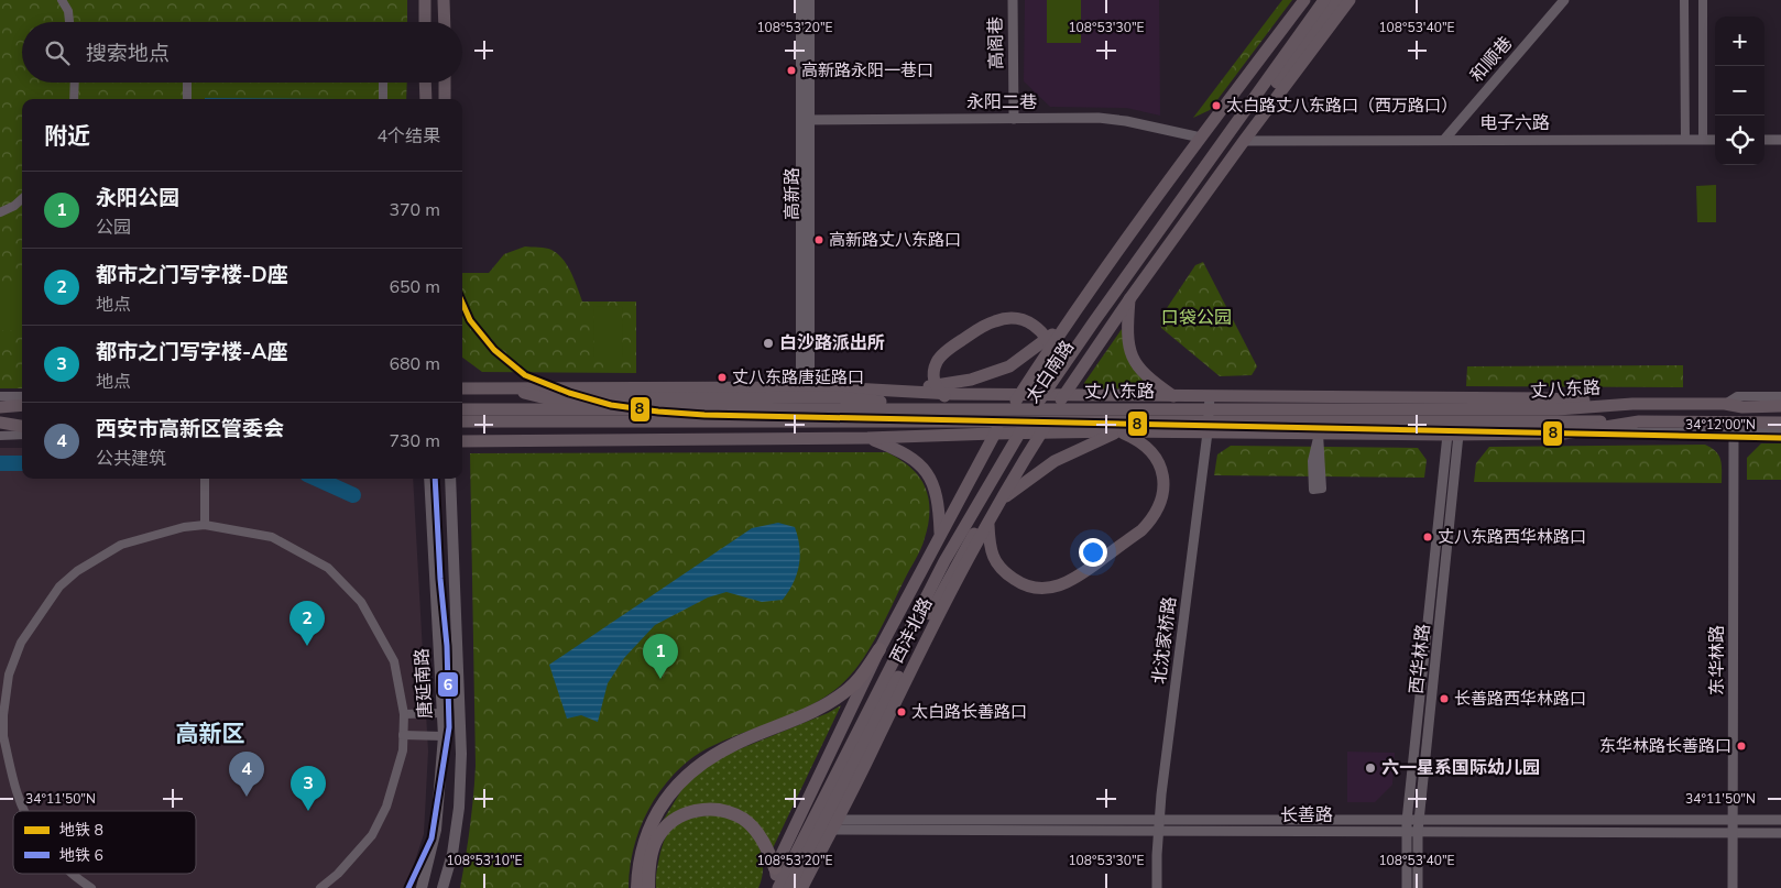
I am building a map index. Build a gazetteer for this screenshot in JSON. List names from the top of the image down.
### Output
{
  "streets": {
    "main road": [
      "高新路",
      "太白南路",
      "丈八东路",
      "西沣北路",
      "唐延南路"
    ],
    "street": [
      "高阁巷",
      "和顺巷",
      "永阳二巷",
      "电子六路",
      "北沈家桥路",
      "西华林路",
      "东华林路",
      "长善路"
    ]
  },
  "crossings": [
    ["高阁巷", "永阳二巷"],
    ["和顺巷", "电子六路"],
    ["永阳二巷", "高新路"],
    ["永阳二巷", "太白南路"],
    ["电子六路", "太白南路"],
    ["太白南路", "西沣北路"],
    ["丈八东路", "西沣北路"],
    ["丈八东路", "北沈家桥路"],
    ["丈八东路", "西华林路"],
    ["西沣北路", "长善路"],
    ["北沈家桥路", "长善路"],
    ["西华林路", "长善路"],
    ["东华林路", "长善路"]
  ],
  "districts": ["高新区"],
  "parks": ["口袋公园"],
  "places": [
    "高新路永阳一巷口",
    "太白路丈八东路口（西万路口）",
    "高新路丈八东路口",
    "白沙路派出所",
    "丈八东路唐延路口",
    "丈八东路西华林路口",
    "长善路西华林路口",
    "太白路长善路口",
    "东华林路长善路口",
    "六一星系国际幼儿园"
  ],
  "lines": ["metro line 8", "metro line 6"],
  "legend": ["地铁 8", "地铁 6"],
  "page": {
    "map_buttons": ["+", "−"],
    "search": "搜索地点",
    "heading": ["附近", "4个结果"],
    "list": [
      {
        "mark": "1",
        "name": "永阳公园",
        "note": "公园",
        "value": "370 m"
      },
      {
        "mark": "2",
        "name": "都市之门写字楼-D座",
        "note": "地点",
        "value": "650 m"
      },
      {
        "mark": "3",
        "name": "都市之门写字楼-A座",
        "note": "地点",
        "value": "680 m"
      },
      {
        "mark": "4",
        "name": "西安市高新区管委会",
        "note": "公共建筑",
        "value": "730 m"
      }
    ],
    "pins": [
      "2",
      "1",
      "4",
      "3"
    ]
  },
  "coordinates": [
    "108°53'20\"E",
    "108°53'30\"E",
    "108°53'40\"E",
    "34°12'00\"N",
    "34°11'50\"N",
    "108°53'10\"E"
  ]
}
